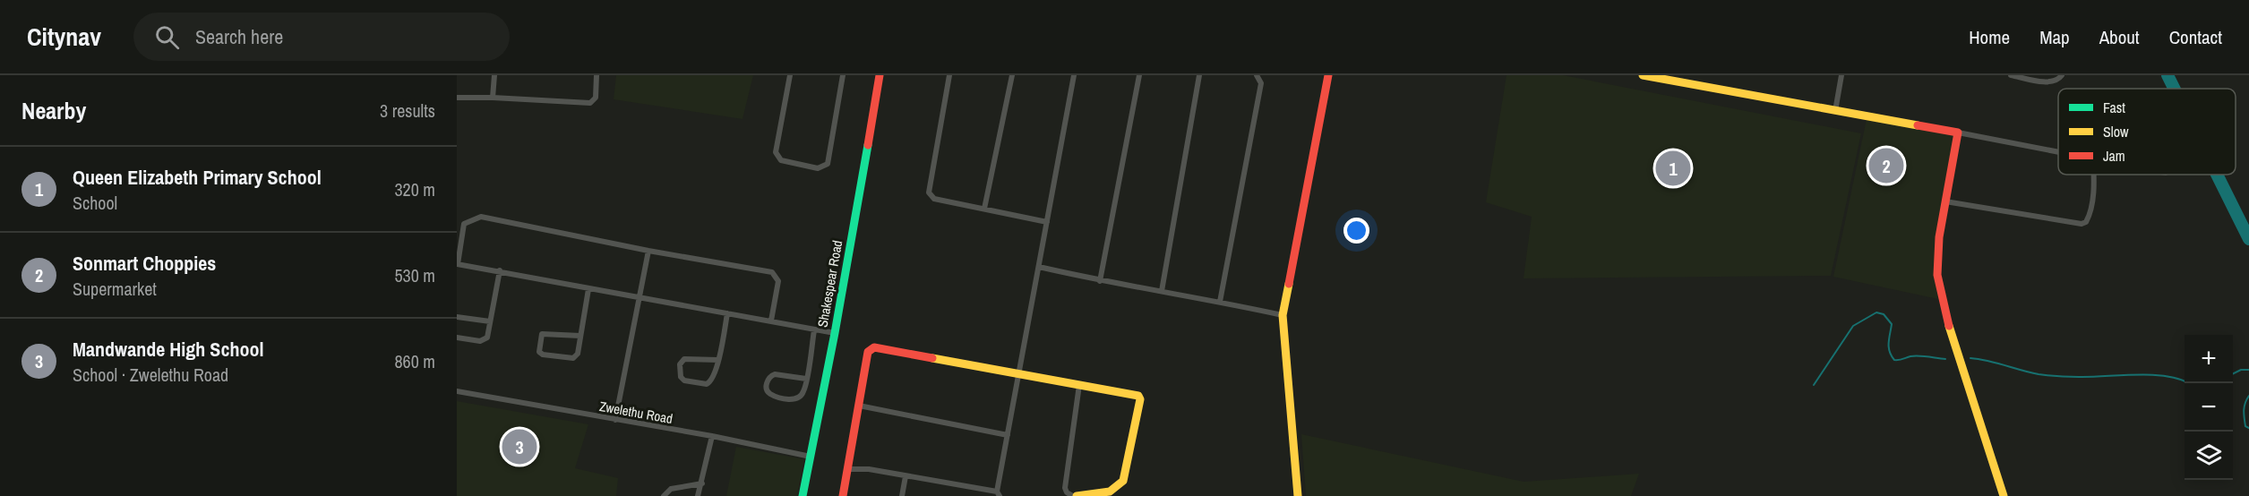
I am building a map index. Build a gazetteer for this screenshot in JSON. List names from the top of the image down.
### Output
{
  "streets": {
    "street": ["Shakespear Road", "Zwelethu Road"]
  },
  "crossings": [
    ["Shakespear Road", "Zwelethu Road"]
  ],
  "legend": ["Fast", "Slow", "Jam"],
  "page": {
    "header": "Citynav",
    "search": "Search here",
    "nav": [
      "Home",
      "Map",
      "About",
      "Contact"
    ],
    "heading": ["Nearby", "3 results"],
    "list": [
      {
        "mark": "1",
        "name": "Queen Elizabeth Primary School",
        "note": "School",
        "value": "320 m"
      },
      {
        "mark": "2",
        "name": "Sonmart Choppies",
        "note": "Supermarket",
        "value": "530 m"
      },
      {
        "mark": "3",
        "name": "Mandwande High School",
        "note": "School · Zwelethu Road",
        "value": "860 m"
      }
    ],
    "pins": ["2", "1", "3"],
    "map_buttons": ["+", "−"]
  }
}
